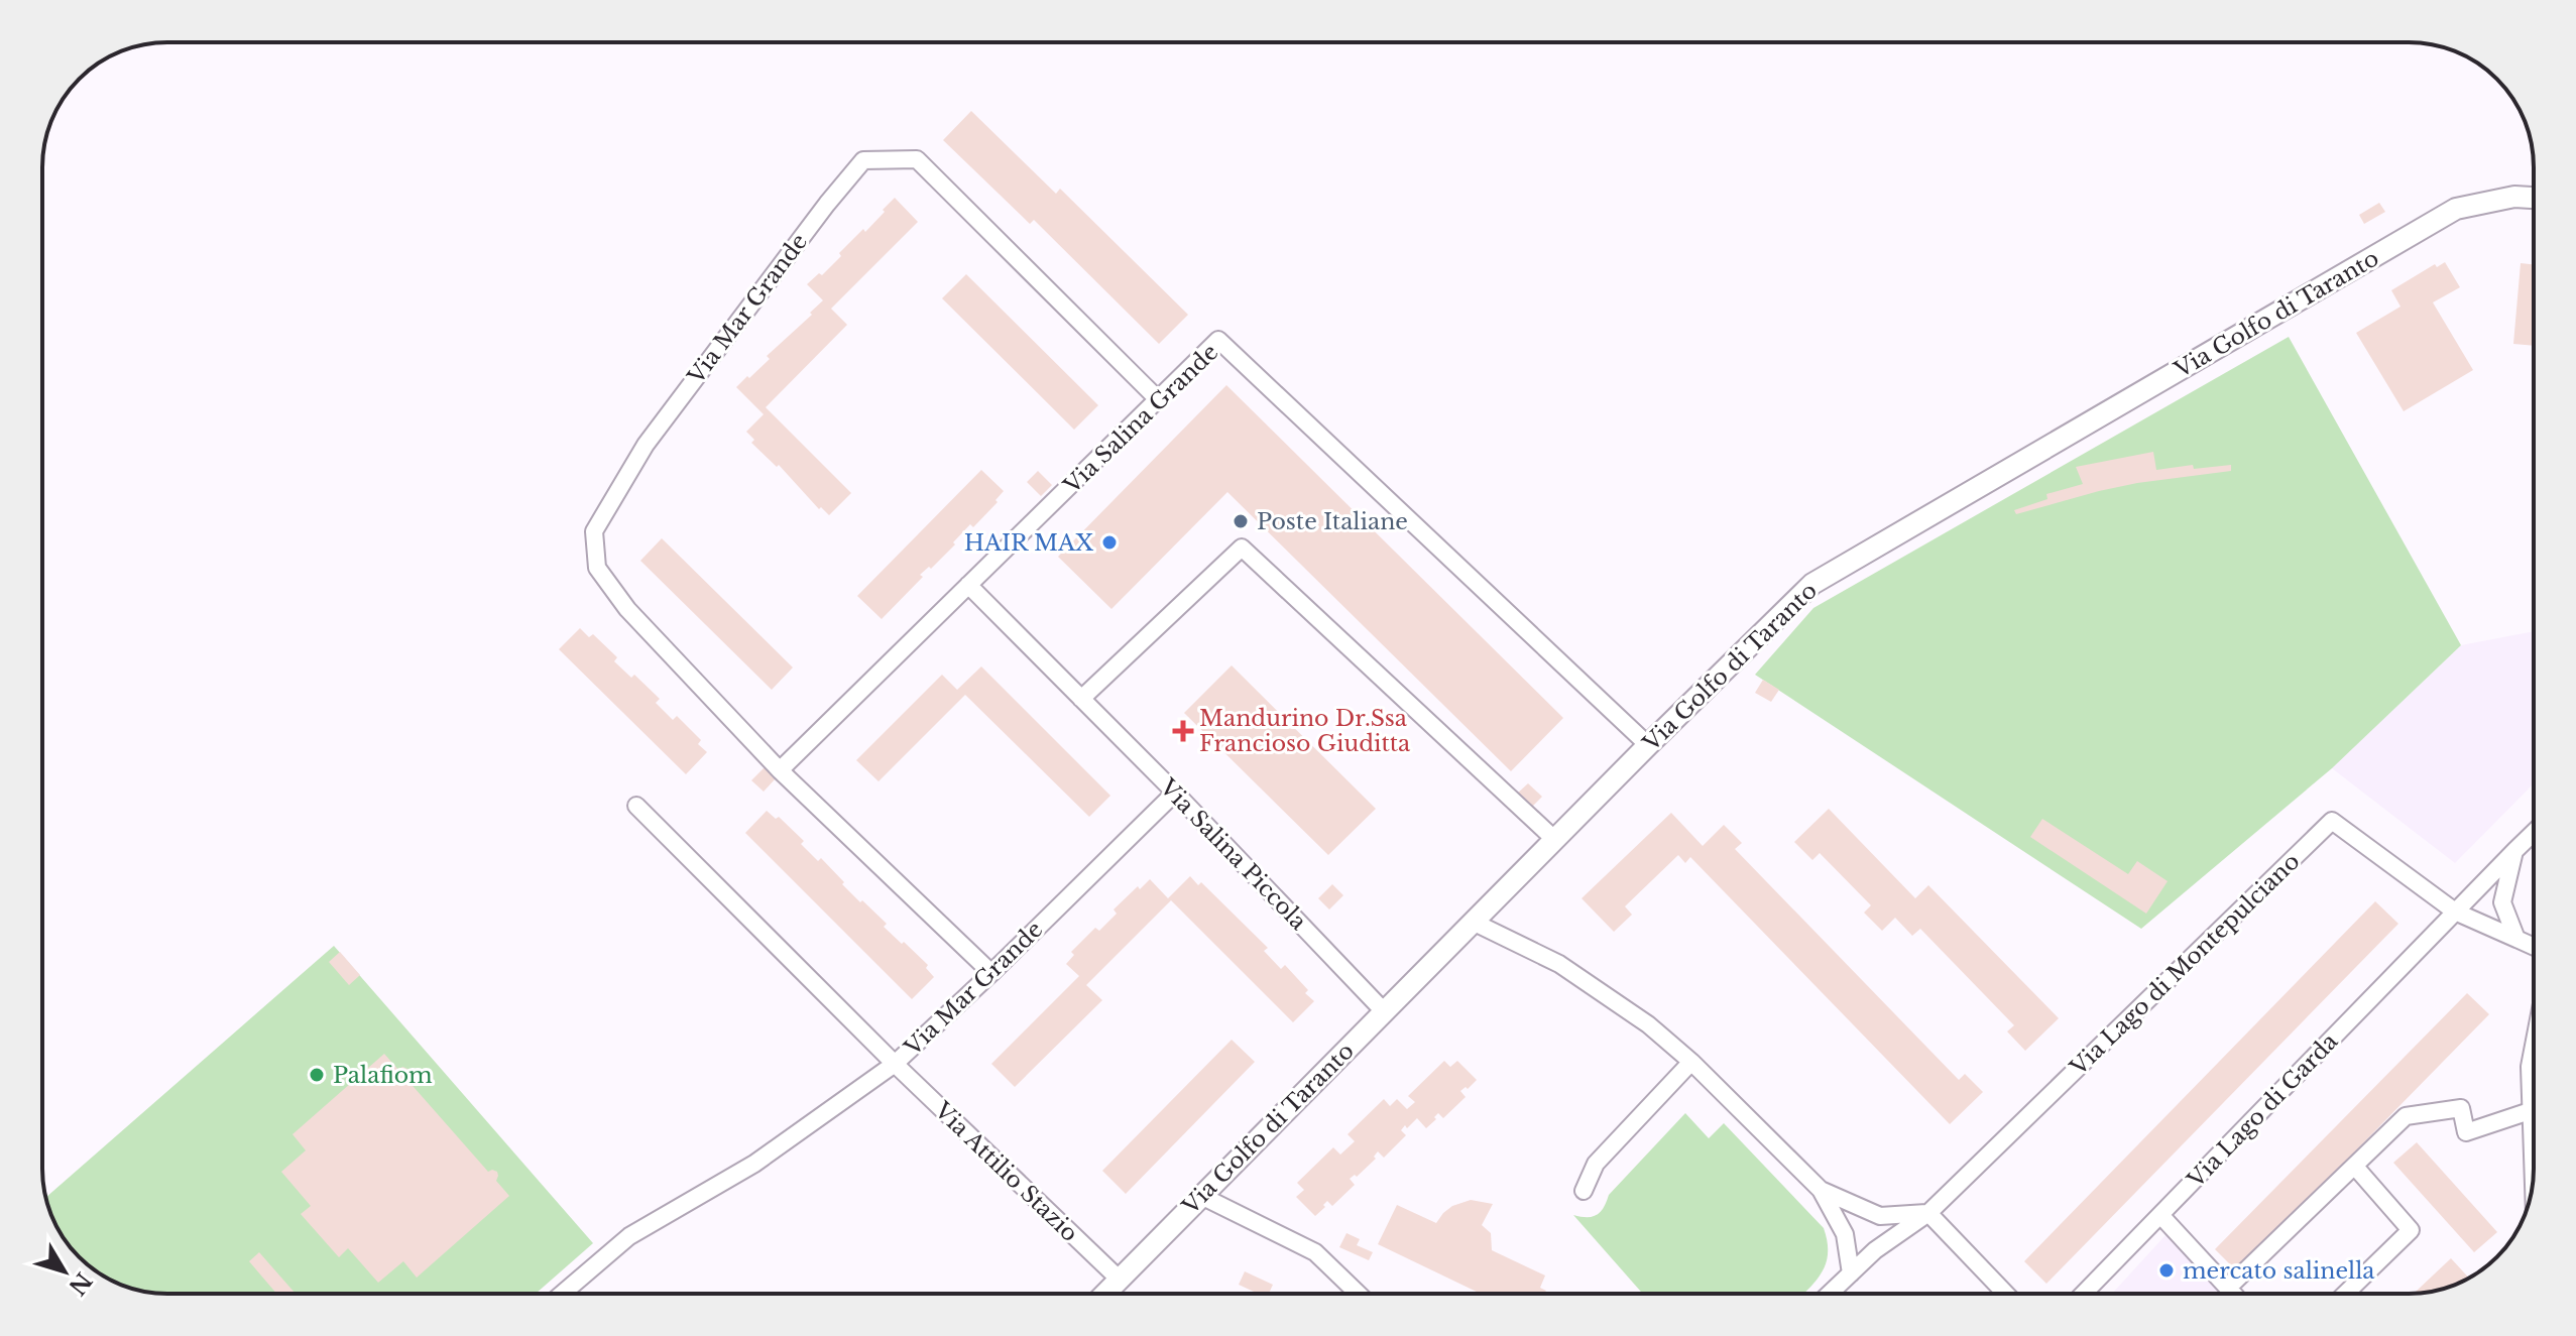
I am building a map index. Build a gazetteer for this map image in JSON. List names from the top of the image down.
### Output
{
  "streets": {
    "street": [
      "Via Mar Grande",
      "Via Golfo di Taranto",
      "Via Salina Grande",
      "Via Salina Piccola",
      "Via Lago di Montepulciano",
      "Via Lago di Garda",
      "Via Attilio Stazio"
    ]
  },
  "crossings": [
    ["Via Mar Grande", "Via Salina Grande"],
    ["Via Mar Grande", "Via Salina Piccola"],
    ["Via Mar Grande", "Via Attilio Stazio"],
    ["Via Golfo di Taranto", "Via Salina Grande"],
    ["Via Golfo di Taranto", "Via Salina Piccola"],
    ["Via Golfo di Taranto", "Via Attilio Stazio"],
    ["Via Salina Grande", "Via Salina Piccola"],
    ["Via Lago di Montepulciano", "Via Lago di Garda"]
  ],
  "places": {
    "other": [
      "Poste Italiane",
      "HAIR MAX",
      "Palafiom",
      "mercato salinella"
    ],
    "health": ["Mandurino Dr.Ssa Francioso Giuditta"]
  },
  "north": "bottom right"
}
